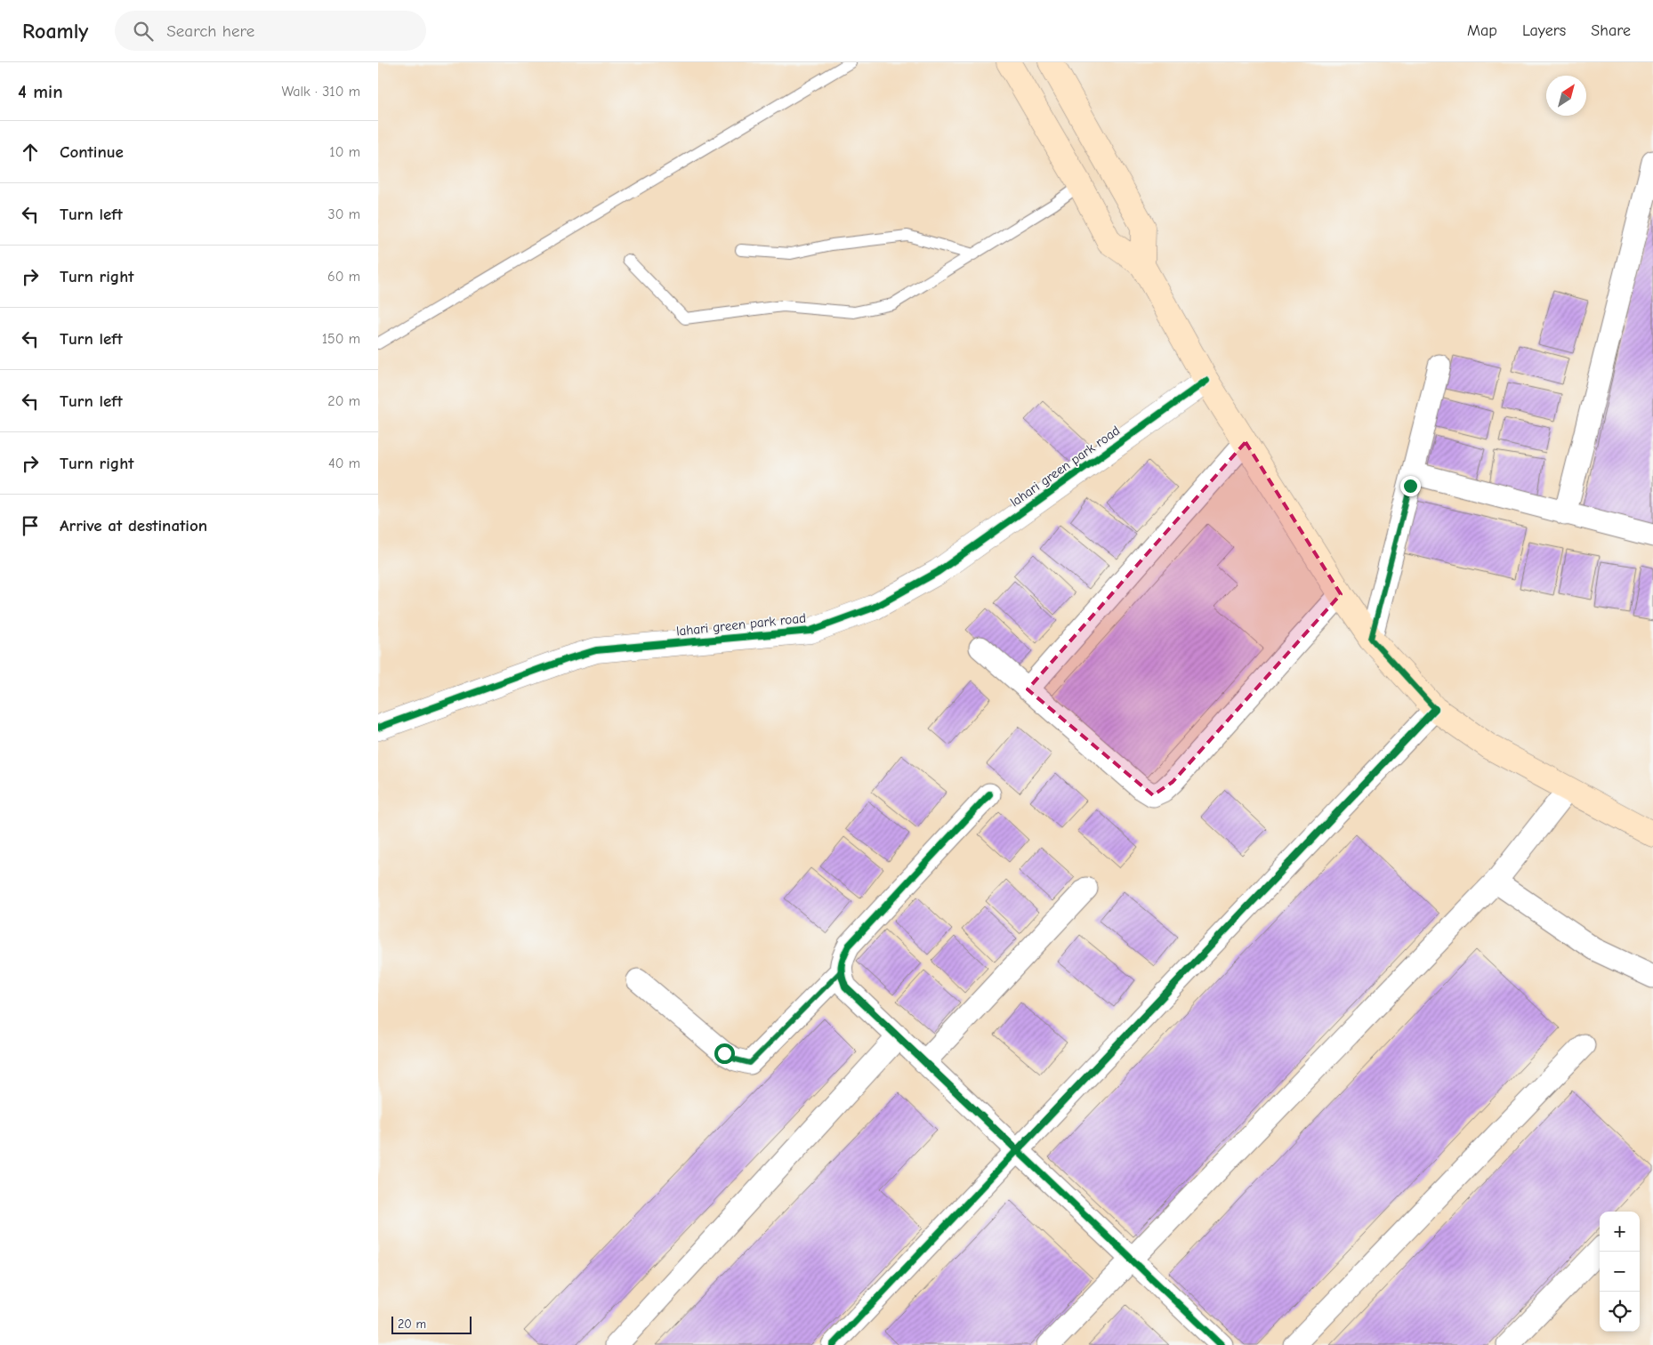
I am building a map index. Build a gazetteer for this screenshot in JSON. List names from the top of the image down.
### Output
{
  "streets": {
    "street": ["lahari green park road"]
  },
  "scale_bar": "20 m",
  "north": "top right",
  "page": {
    "header": "Roamly",
    "search": "Search here",
    "nav": ["Map", "Layers", "Share"],
    "heading": ["4 min", "Walk · 310 m"],
    "list": [
      ["Continue", "10 m"],
      ["Turn left", "30 m"],
      ["Turn right", "60 m"],
      ["Turn left", "150 m"],
      ["Turn left", "20 m"],
      ["Turn right", "40 m"],
      "Arrive at destination"
    ],
    "map_buttons": ["+", "−"],
    "scale": "20 m"
  }
}
